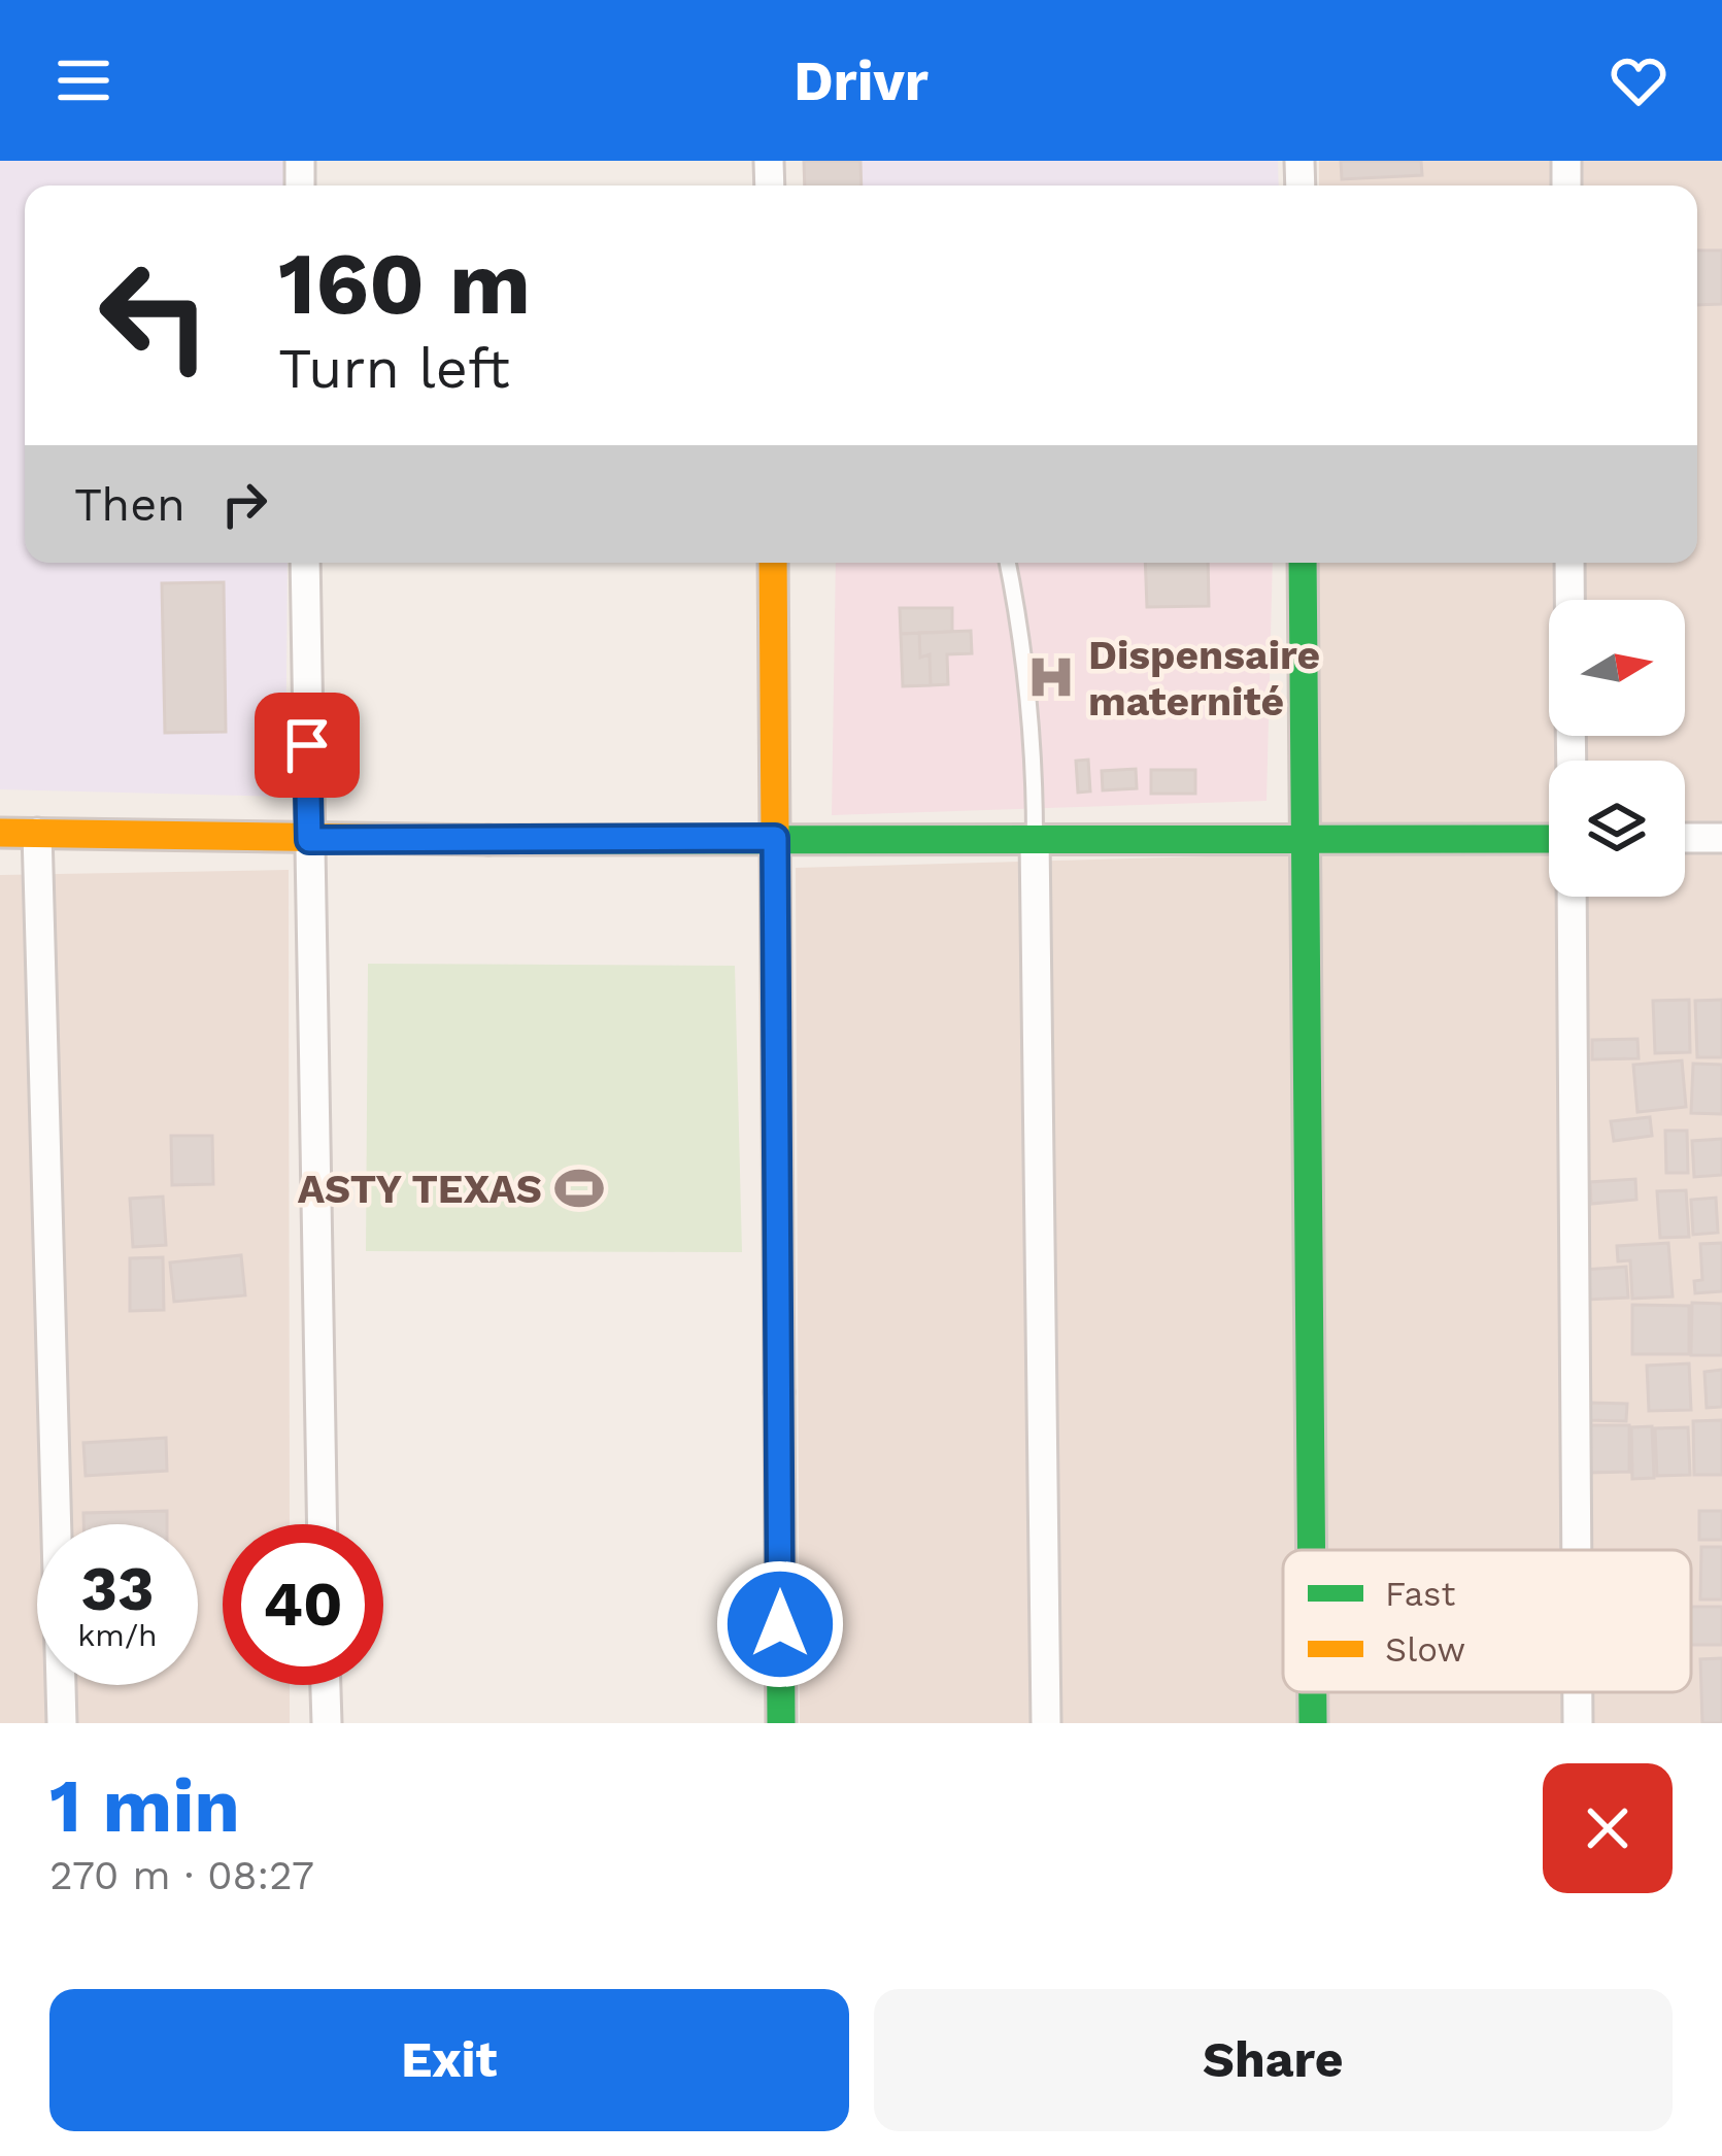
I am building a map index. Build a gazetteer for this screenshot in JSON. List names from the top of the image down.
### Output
{
  "places": {
    "hospital": ["Dispensaire maternité"],
    "sports": ["ASTY TEXAS"]
  },
  "legend": ["Fast", "Slow"],
  "north": "right",
  "page": {
    "header": "Drivr",
    "turn": ["160 m", "Turn left"],
    "then": "Then",
    "speed": "33 km/h",
    "limit": "40",
    "heading": ["1 min", "270 m · 08:27"],
    "buttons": ["Exit", "Share"]
  }
}
